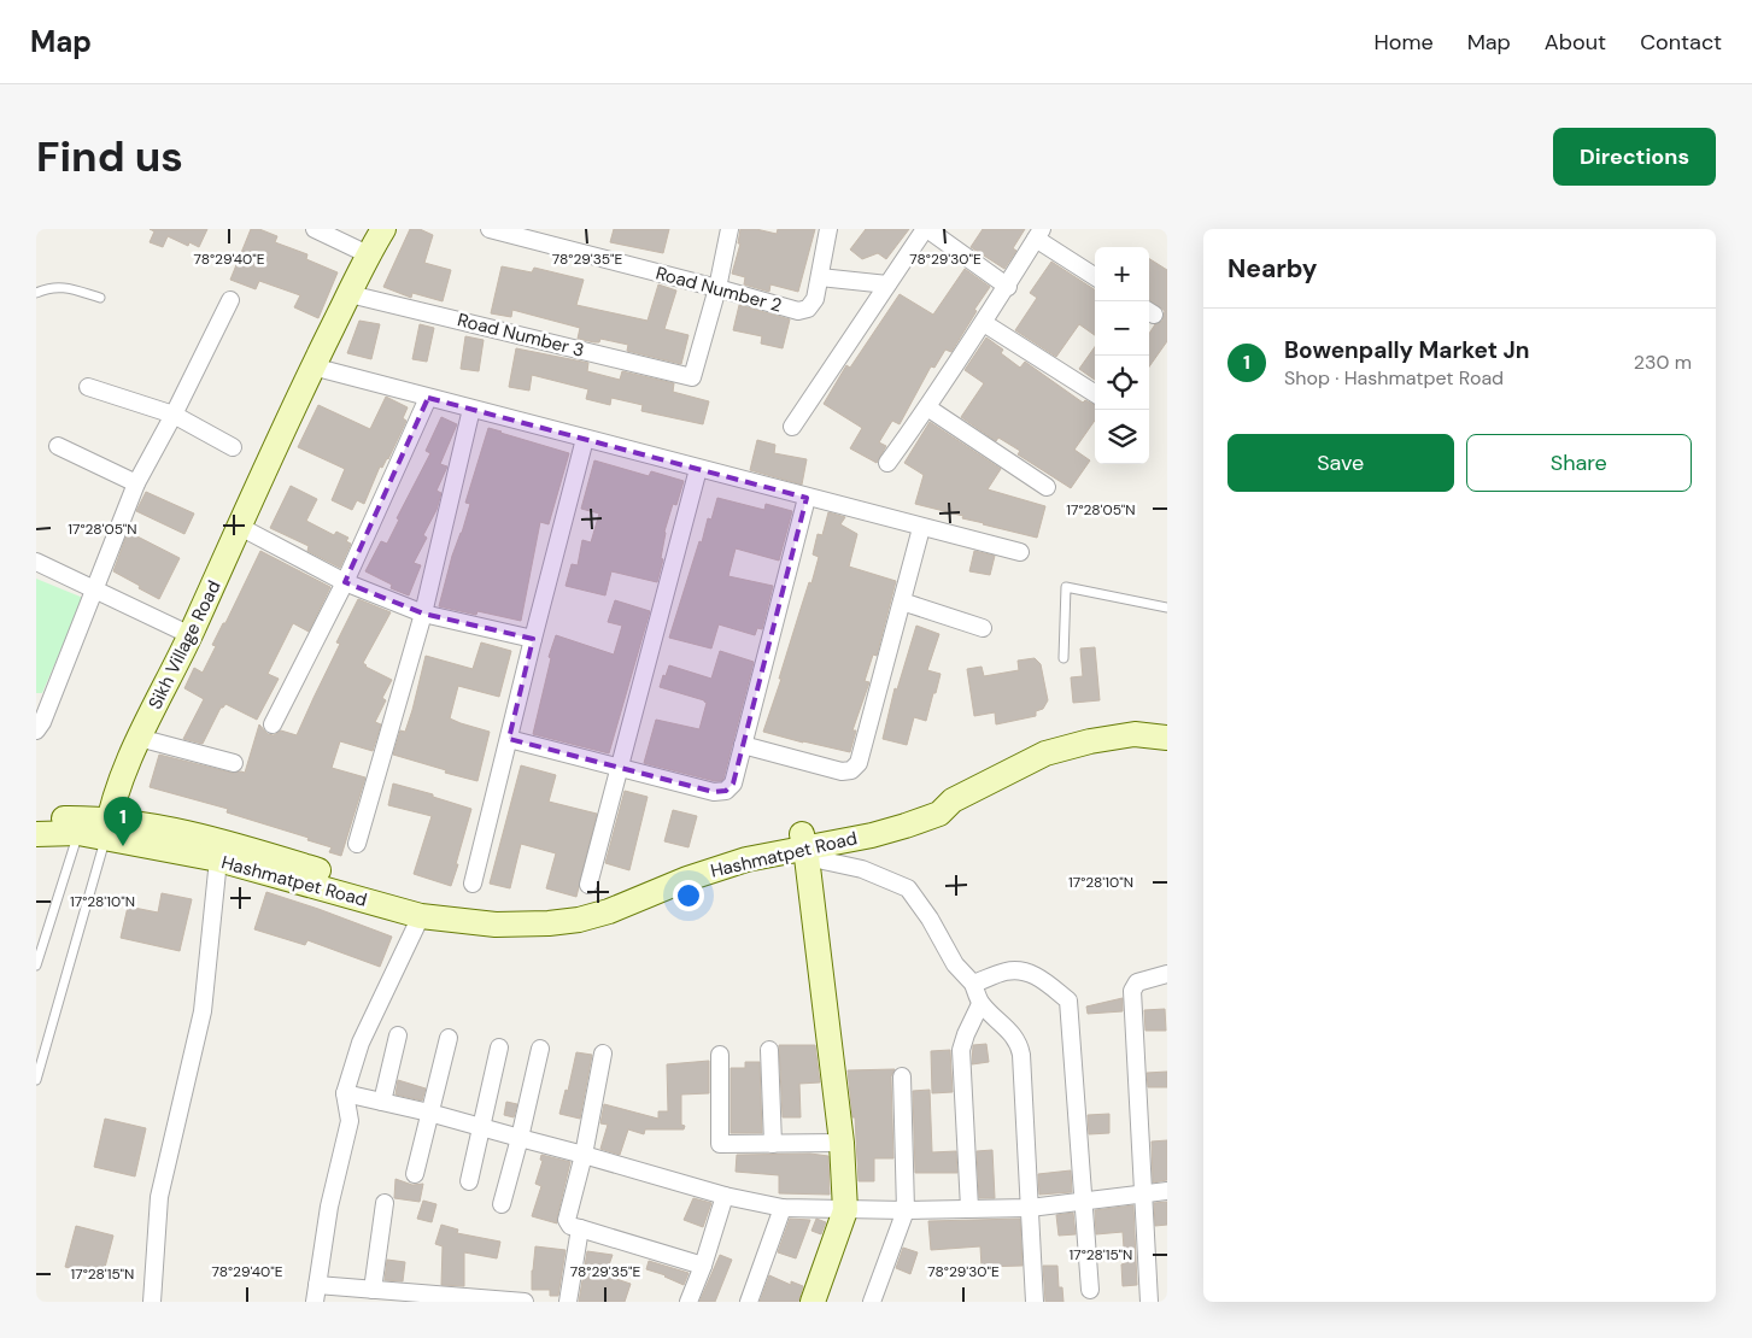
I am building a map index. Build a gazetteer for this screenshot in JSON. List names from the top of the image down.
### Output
{
  "streets": {
    "main road": ["Sikh Village Road", "Hashmatpet Road"],
    "street": ["Road Number 2", "Road Number 3"]
  },
  "crossings": [
    ["Road Number 2", "Road Number 3"],
    ["Road Number 3", "Sikh Village Road"],
    ["Sikh Village Road", "Hashmatpet Road"]
  ],
  "page": {
    "header": "Map",
    "nav": [
      "Home",
      "Map",
      "About",
      "Contact"
    ],
    "buttons": [
      "Directions",
      ["Save", "Share"]
    ],
    "title": "Find us",
    "heading": "Nearby",
    "map_buttons": ["+", "−"],
    "list": [
      {
        "mark": "1",
        "name": "Bowenpally Market Jn",
        "note": "Shop · Hashmatpet Road",
        "value": "230 m"
      }
    ],
    "pins": "1"
  },
  "coordinates": [
    "78°29'40\"E",
    "78°29'35\"E",
    "78°29'30\"E",
    "17°28'05\"N",
    "17°28'10\"N",
    "17°28'15\"N"
  ]
}
